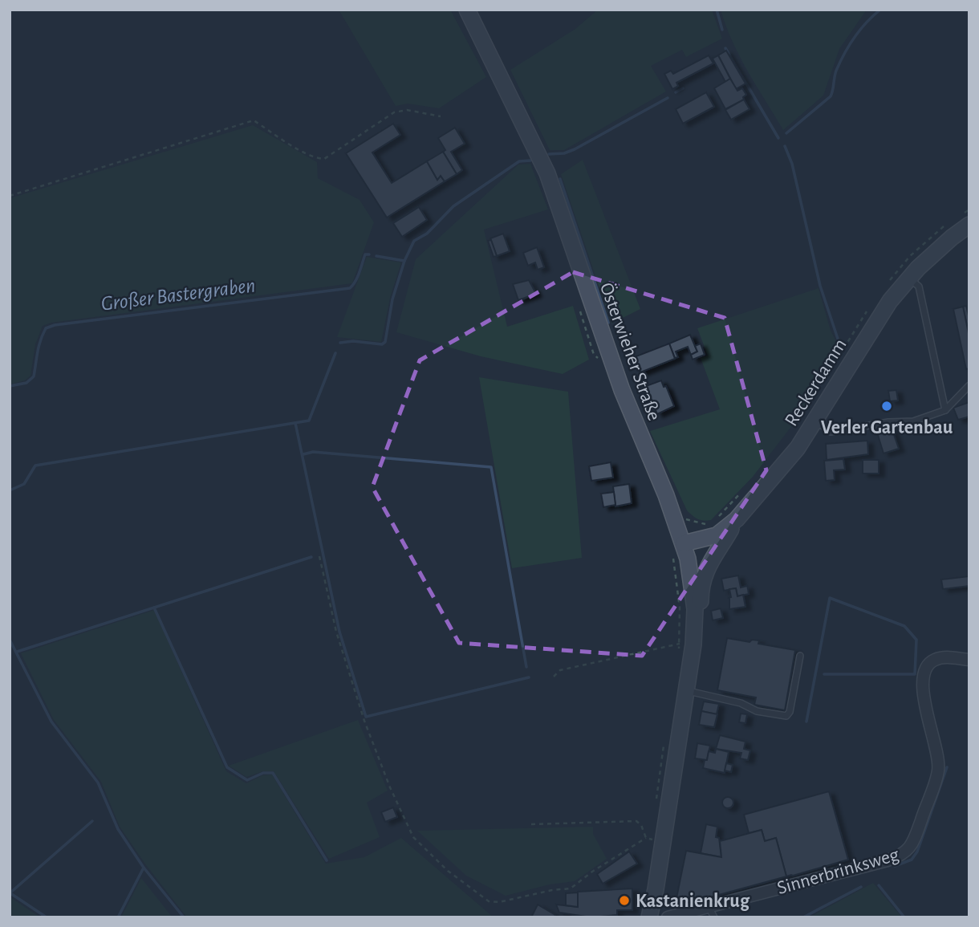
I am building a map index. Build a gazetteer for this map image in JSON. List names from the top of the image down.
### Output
{
  "streets": {
    "street": ["Österwieher Straße", "Reckerdamm", "Sinnerbrinksweg"]
  },
  "crossings": [
    ["Österwieher Straße", "Reckerdamm"]
  ],
  "water": ["Großer Bastergraben"],
  "places": ["Verler Gartenbau", "Kastanienkrug"]
}
